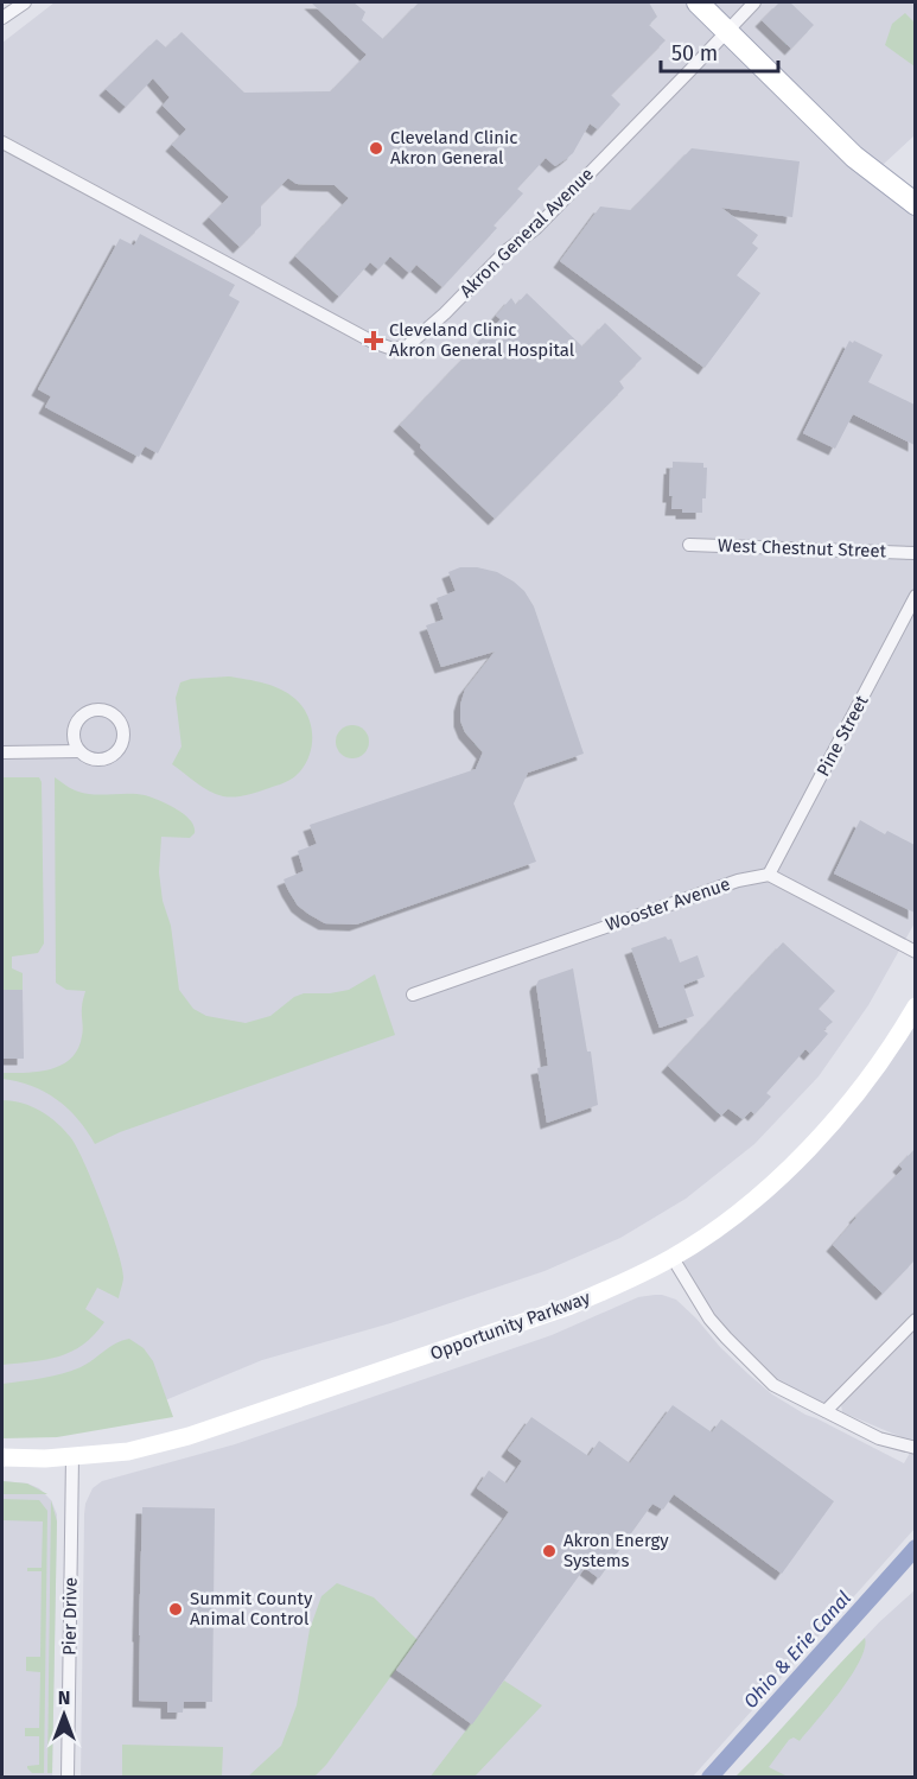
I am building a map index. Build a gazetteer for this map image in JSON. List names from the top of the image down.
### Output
{
  "streets": {
    "main road": ["Opportunity Parkway"],
    "street": [
      "Akron General Avenue",
      "West Chestnut Street",
      "Pine Street",
      "Wooster Avenue",
      "Pier Drive"
    ]
  },
  "crossings": [
    ["Pine Street", "Wooster Avenue"],
    ["Opportunity Parkway", "Pier Drive"]
  ],
  "water": ["Ohio & Erie Canal"],
  "places": {
    "other": ["Cleveland Clinic Akron General", "Akron Energy Systems", "Summit County Animal Control"],
    "health": ["Cleveland Clinic Akron General Hospital"]
  },
  "scale_bar": "50 m",
  "north": "top"
}
